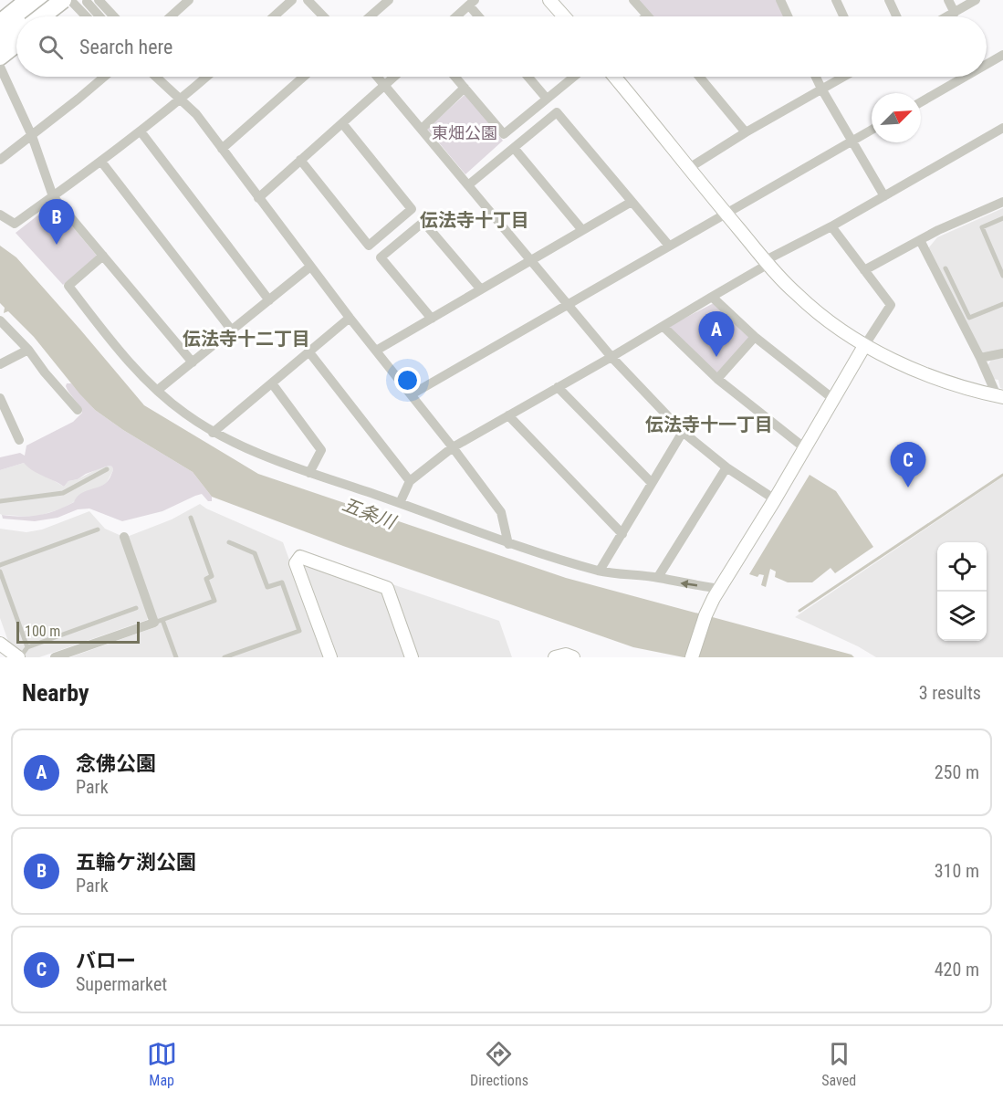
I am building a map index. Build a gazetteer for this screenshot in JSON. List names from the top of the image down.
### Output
{
  "districts": ["伝法寺十丁目", "伝法寺十二丁目", "伝法寺十一丁目"],
  "water": ["五条川"],
  "parks": ["東畑公園"],
  "scale_bar": "100 m",
  "north": "top right",
  "page": {
    "search": "Search here",
    "pins": ["B", "A", "C"],
    "scale": "100 m",
    "heading": ["Nearby", "3 results"],
    "list": [
      {
        "mark": "A",
        "name": "念佛公園",
        "note": "Park",
        "value": "250 m"
      },
      {
        "mark": "B",
        "name": "五輪ケ渕公園",
        "note": "Park",
        "value": "310 m"
      },
      {
        "mark": "C",
        "name": "バロー",
        "note": "Supermarket",
        "value": "420 m"
      }
    ],
    "nav": ["Map", "Directions", "Saved"]
  }
}
